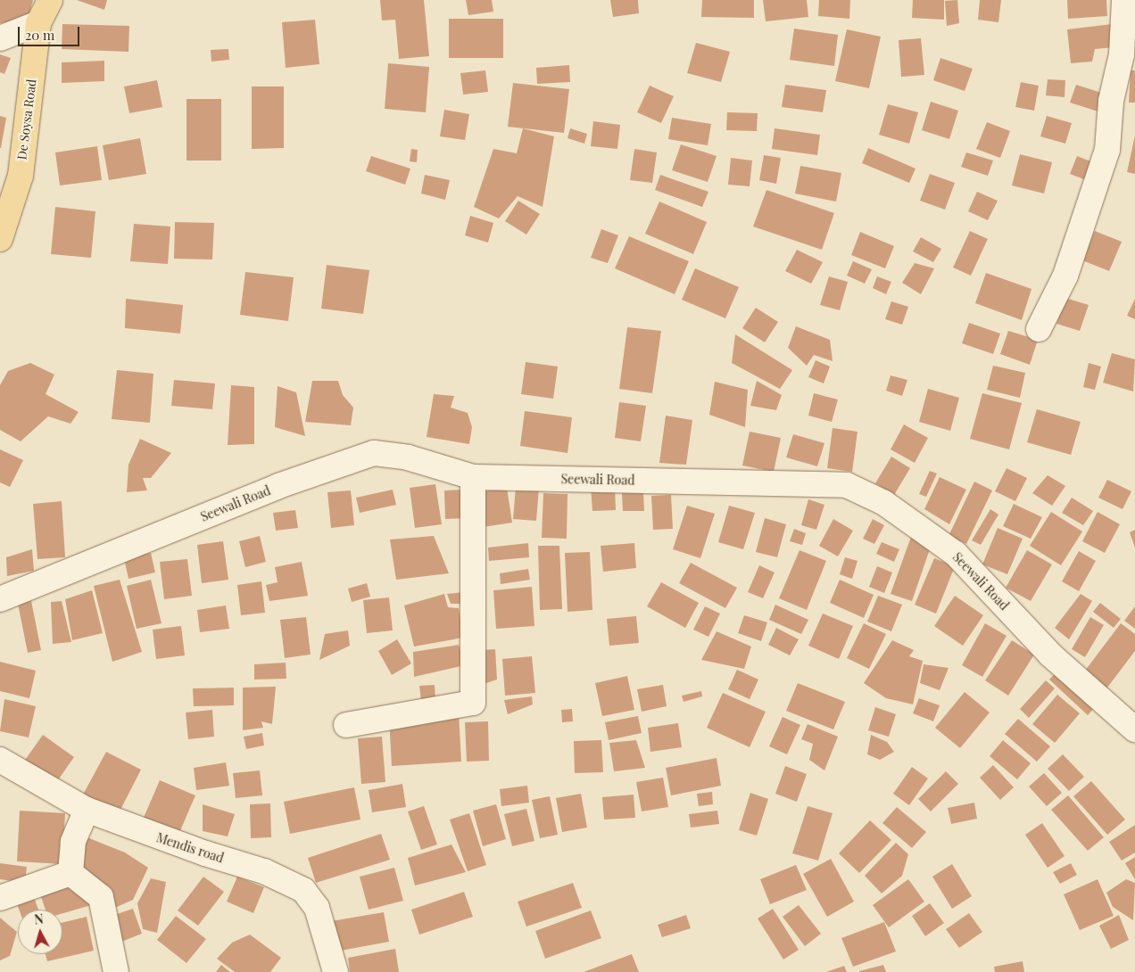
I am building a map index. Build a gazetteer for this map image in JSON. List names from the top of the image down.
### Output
{
  "streets": {
    "main road": ["De Soysa Road"],
    "street": ["Seewali Road", "Mendis road"]
  },
  "scale_bar": "20 m",
  "north": "top"
}
